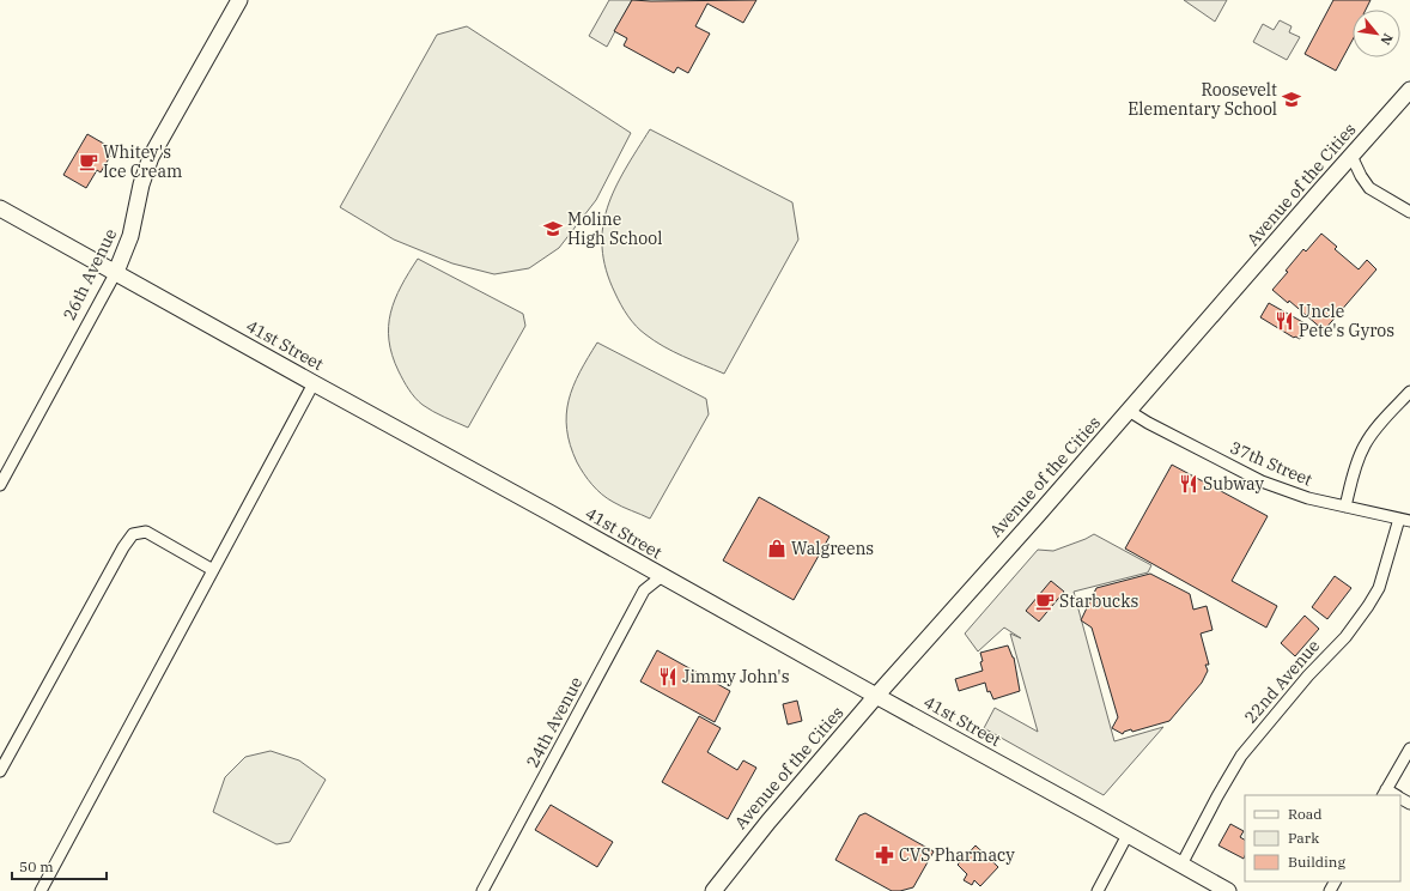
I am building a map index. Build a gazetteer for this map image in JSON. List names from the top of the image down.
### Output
{
  "streets": {
    "street": [
      "Avenue of the Cities",
      "26th Avenue",
      "41st Street",
      "37th Street",
      "22nd Avenue",
      "24th Avenue"
    ]
  },
  "crossings": [
    ["Avenue of the Cities", "41st Street"],
    ["Avenue of the Cities", "37th Street"],
    ["26th Avenue", "41st Street"],
    ["41st Street", "22nd Avenue"],
    ["41st Street", "24th Avenue"],
    ["37th Street", "22nd Avenue"]
  ],
  "places": {
    "school or university": ["Roosevelt Elementary School", "Moline High School"],
    "cafe": ["Whitey's Ice Cream", "Starbucks"],
    "restaurant": ["Uncle Pete's Gyros", "Subway", "Jimmy John's"],
    "shop": ["Walgreens"],
    "pharmacy": ["CVS Pharmacy"]
  },
  "legend": ["Road", "Park", "Building"],
  "scale_bar": "50 m",
  "north": "bottom right"
}
